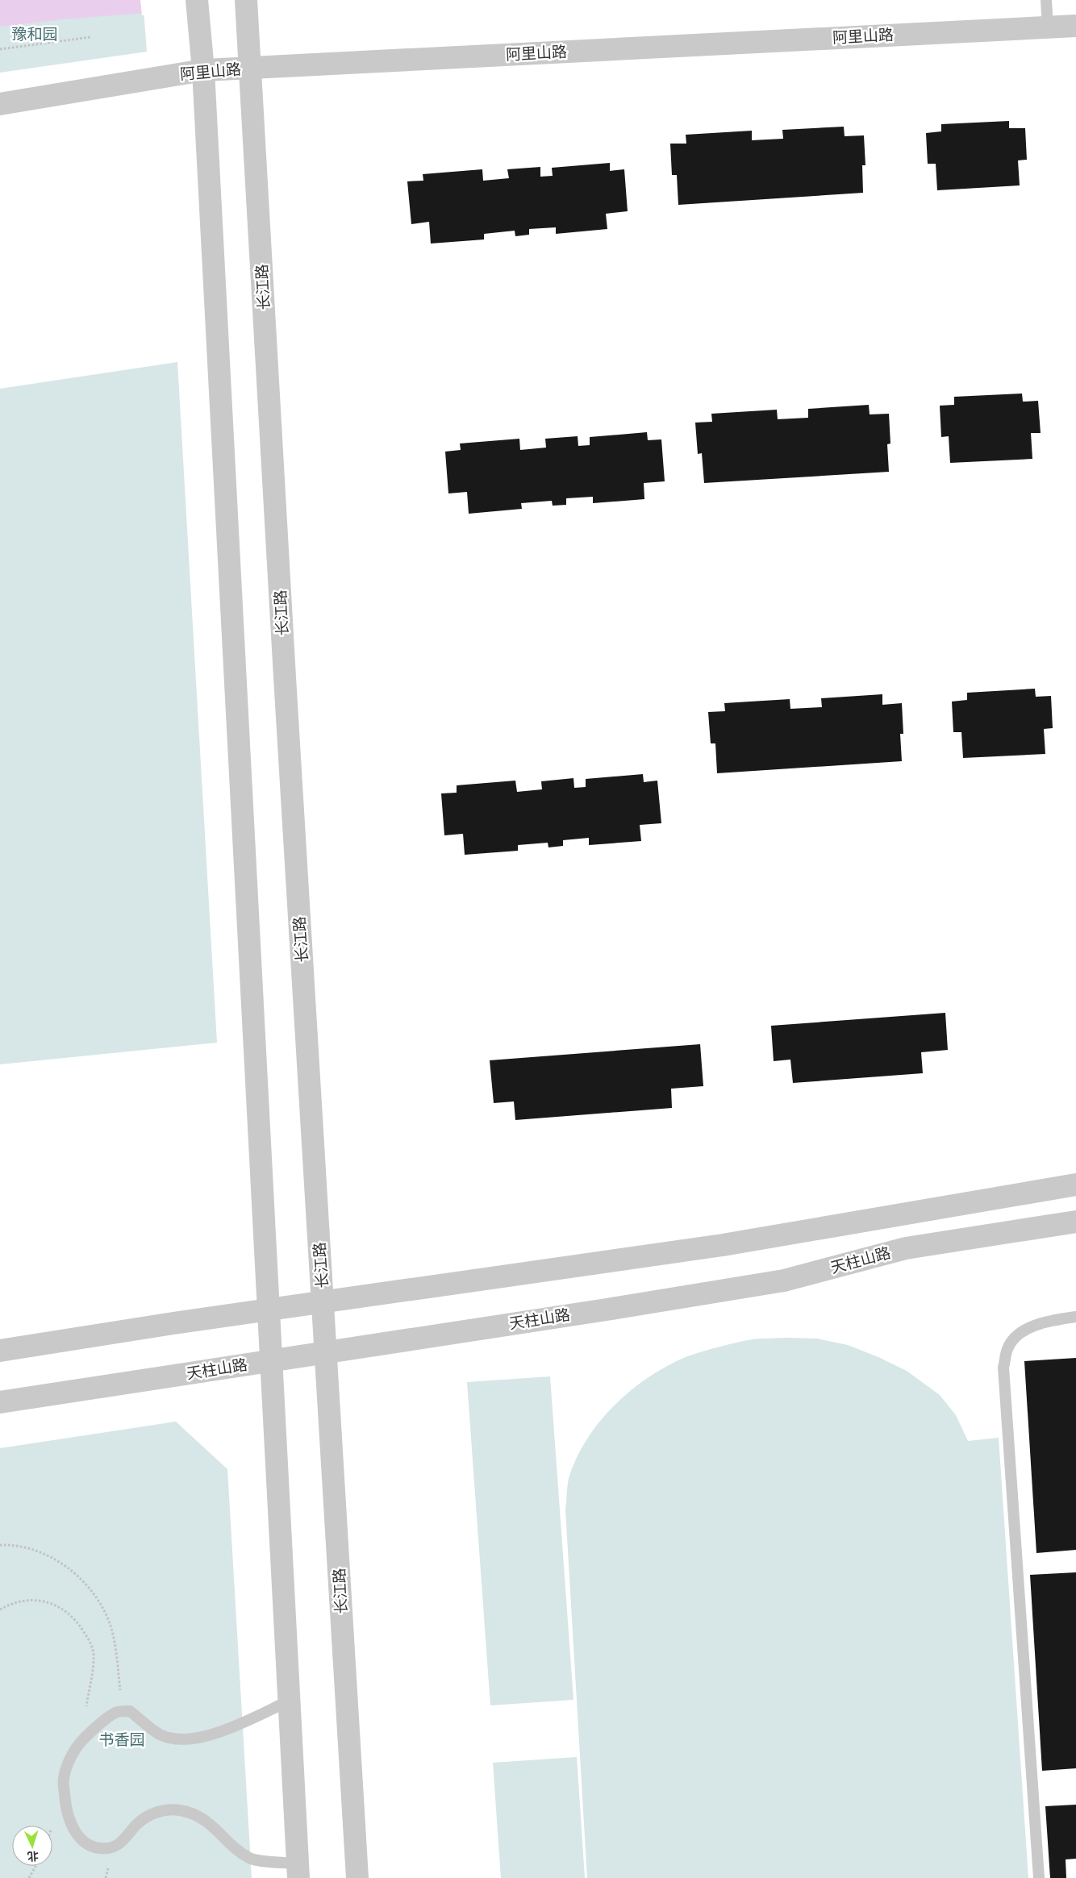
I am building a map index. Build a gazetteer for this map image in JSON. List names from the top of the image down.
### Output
{
  "streets": {
    "street": ["阿里山路", "长江路", "天柱山路"]
  },
  "crossings": [
    ["阿里山路", "长江路"],
    ["长江路", "天柱山路"]
  ],
  "parks": ["豫和园", "书香园"],
  "north": "bottom"
}
